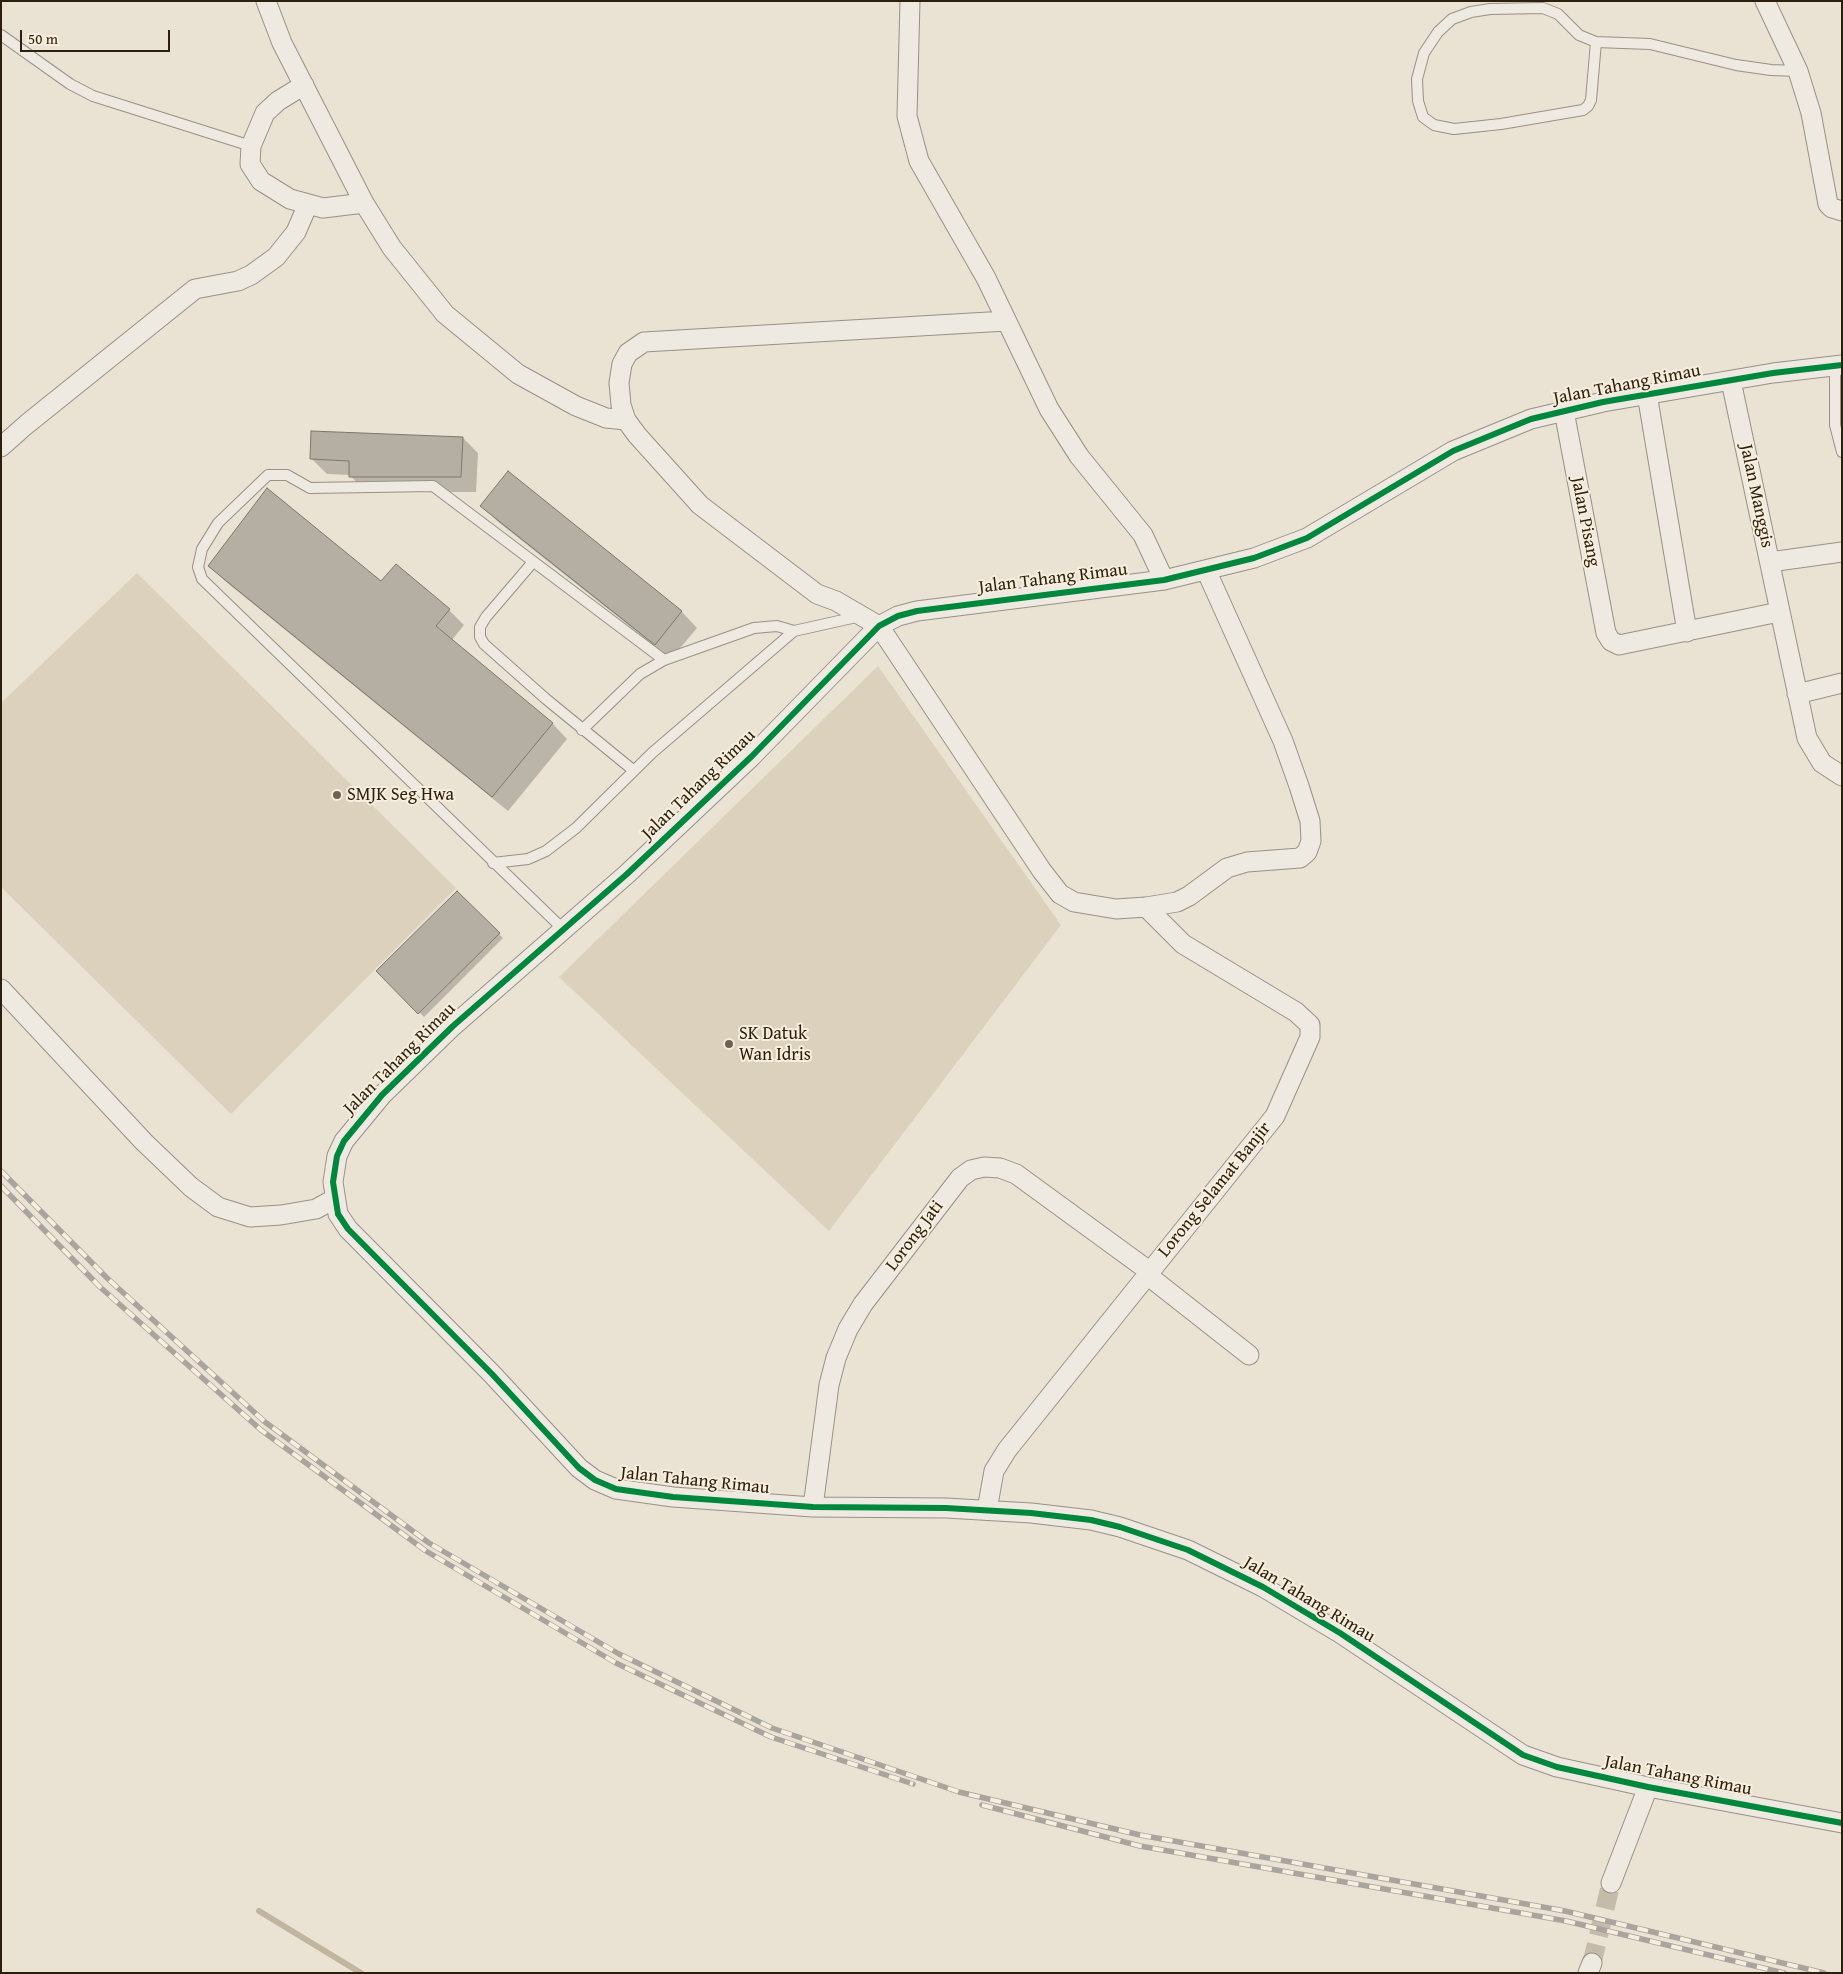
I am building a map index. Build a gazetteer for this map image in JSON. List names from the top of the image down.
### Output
{
  "streets": {
    "street": [
      "Jalan Tahang Rimau",
      "Jalan Manggis",
      "Jalan Pisang",
      "Lorong Selamat Banjir",
      "Lorong Jati"
    ]
  },
  "crossings": [
    ["Jalan Tahang Rimau", "Jalan Manggis"],
    ["Jalan Tahang Rimau", "Jalan Pisang"],
    ["Jalan Tahang Rimau", "Lorong Selamat Banjir"],
    ["Jalan Tahang Rimau", "Lorong Jati"],
    ["Lorong Selamat Banjir", "Lorong Jati"]
  ],
  "places": ["SMJK Seg Hwa", "SK Datuk Wan Idris"],
  "scale_bar": "50 m"
}
